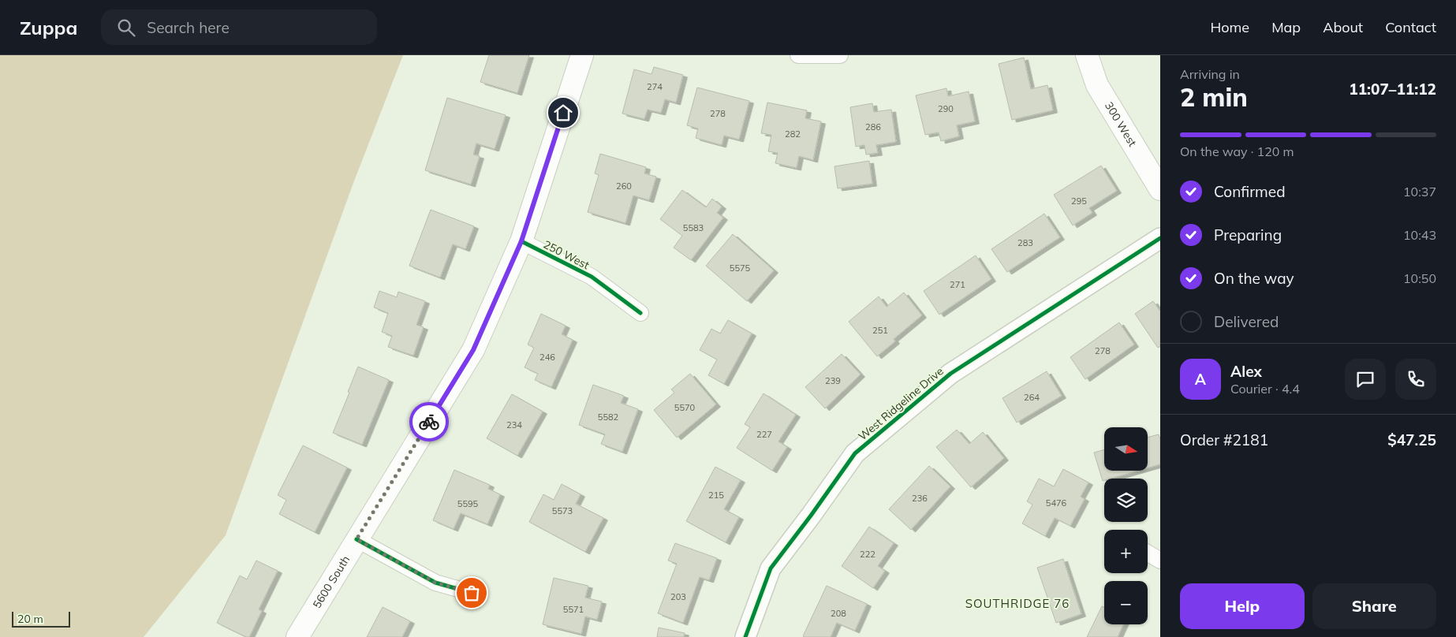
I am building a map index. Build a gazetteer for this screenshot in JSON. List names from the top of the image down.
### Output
{
  "streets": {
    "main road": ["300 West", "5600 South"],
    "street": ["250 West", "West Ridgeline Drive"]
  },
  "crossings": [
    ["250 West", "5600 South"]
  ],
  "districts": ["SOUTHRIDGE 76"],
  "house_numbers": [
    "274",
    "290",
    "278",
    "286",
    "282",
    "260",
    "295",
    "5583",
    "283",
    "5575",
    "271",
    "251",
    "278",
    "246",
    "239",
    "264",
    "5570",
    "5582",
    "234",
    "227",
    "215",
    "236",
    "5476",
    "5595",
    "5573",
    "222",
    "203",
    "5571",
    "208"
  ],
  "scale_bar": "20 m",
  "north": "right",
  "page": {
    "header": "Zuppa",
    "search": "Search here",
    "nav": [
      "Home",
      "Map",
      "About",
      "Contact"
    ],
    "heading": ["2 min", "Arriving in", "11:07–11:12"],
    "panel": [
      "Alex",
      "Courier · 4.4",
      "Order #2181",
      "$47.25"
    ],
    "bar": "On the way · 120 m",
    "list": [
      ["Confirmed", "10:37"],
      ["Preparing", "10:43"],
      ["On the way", "10:50"],
      "Delivered"
    ],
    "round": "A",
    "map_buttons": ["+", "−"],
    "buttons": ["Help", "Share"],
    "scale": "20 m"
  }
}
